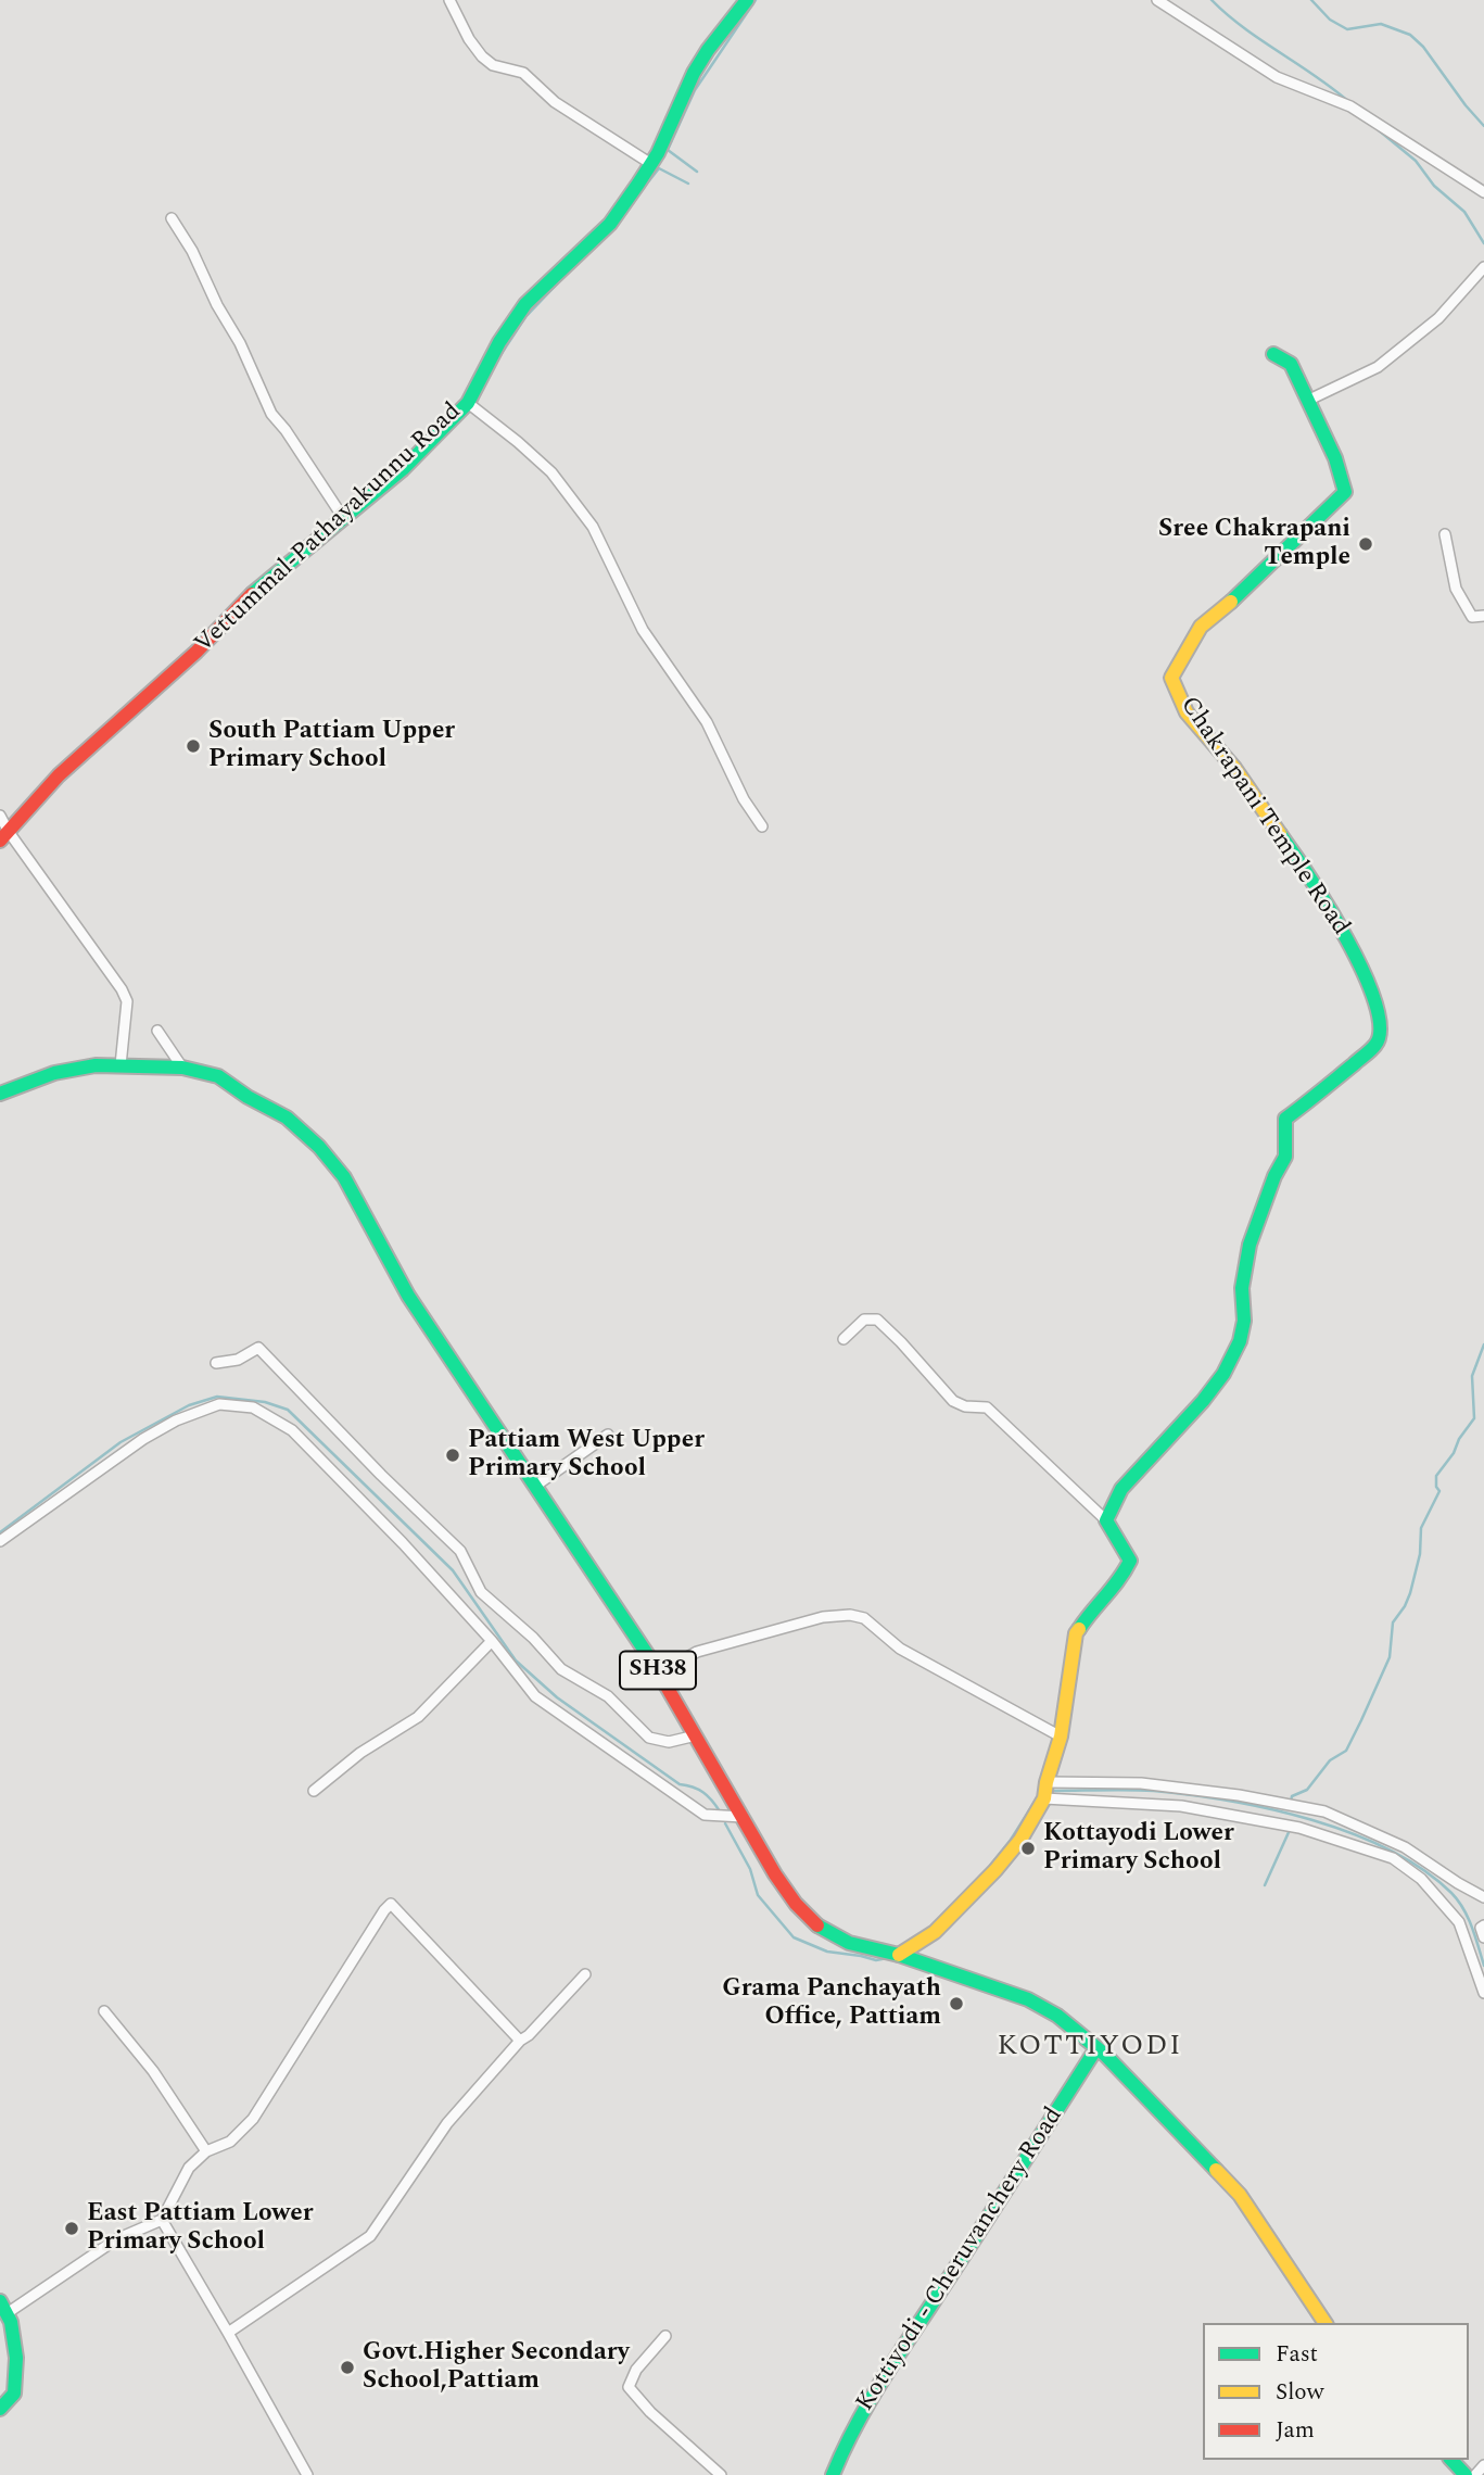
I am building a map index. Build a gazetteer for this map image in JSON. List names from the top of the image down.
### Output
{
  "streets": {
    "main road": [
      "Vettummal-Pathayakunnu Road",
      "Chakrapani Temple Road",
      "SH38",
      "Kottiyodi - Cheruvanchery Road"
    ]
  },
  "crossings": [
    ["SH38", "Kottiyodi - Cheruvanchery Road"]
  ],
  "districts": ["KOTTIYODI"],
  "places": [
    "Sree Chakrapani Temple",
    "South Pattiam Upper Primary School",
    "Pattiam West Upper Primary School",
    "Kottayodi Lower Primary School",
    "Grama Panchayath Office, Pattiam",
    "East Pattiam Lower Primary School",
    "Govt.Higher Secondary School,Pattiam"
  ],
  "legend": ["Fast", "Slow", "Jam"]
}
